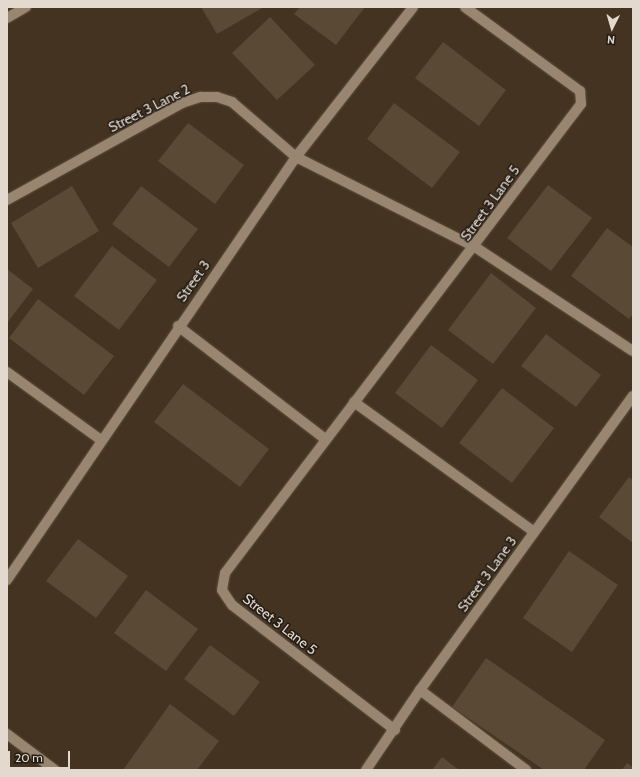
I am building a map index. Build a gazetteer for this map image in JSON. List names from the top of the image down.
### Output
{
  "streets": {
    "street": [
      "Street 3 Lane 2",
      "Street 3 Lane 5",
      "Street 3",
      "Street 3 Lane 3"
    ]
  },
  "crossings": [
    ["Street 3 Lane 2", "Street 3 Lane 5"],
    ["Street 3 Lane 2", "Street 3"],
    ["Street 3 Lane 5", "Street 3 Lane 3"]
  ],
  "scale_bar": "20 m",
  "north": "bottom"
}
